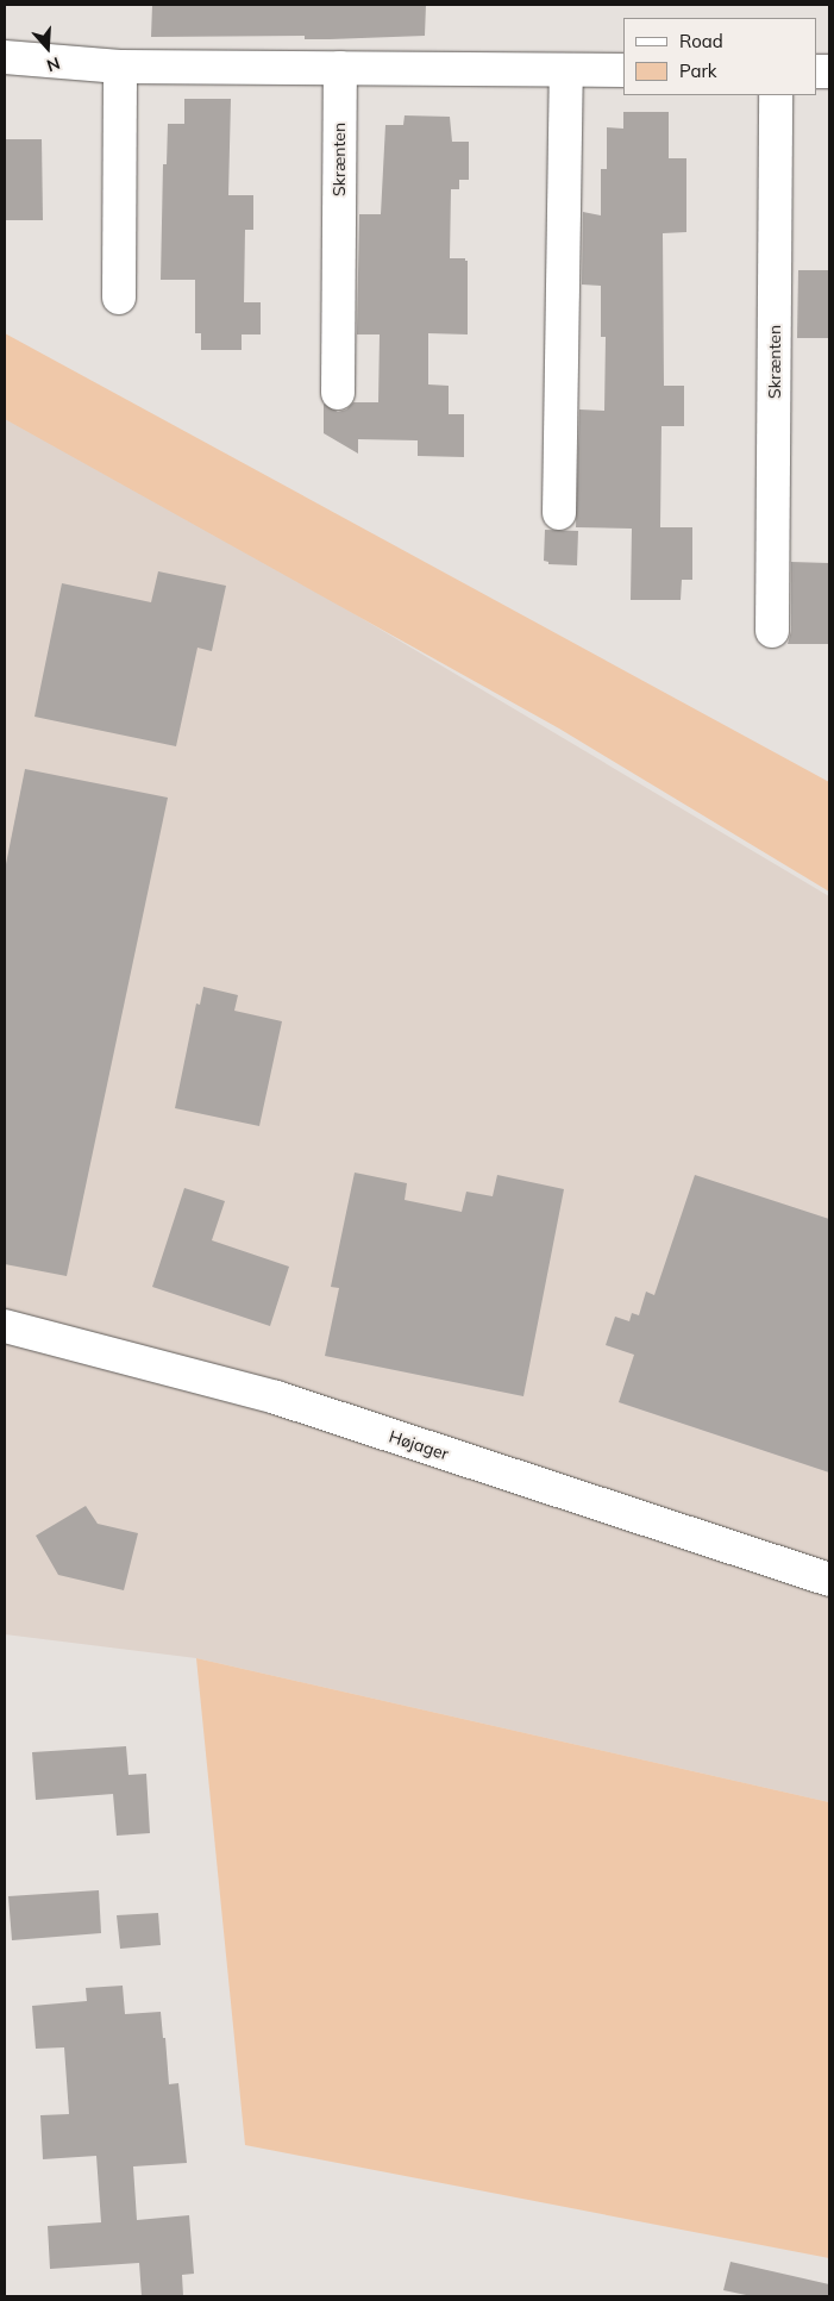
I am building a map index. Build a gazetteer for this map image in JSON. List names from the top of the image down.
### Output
{
  "streets": {
    "street": ["Skrænten", "Højager"]
  },
  "legend": ["Road", "Park"],
  "north": "bottom"
}
